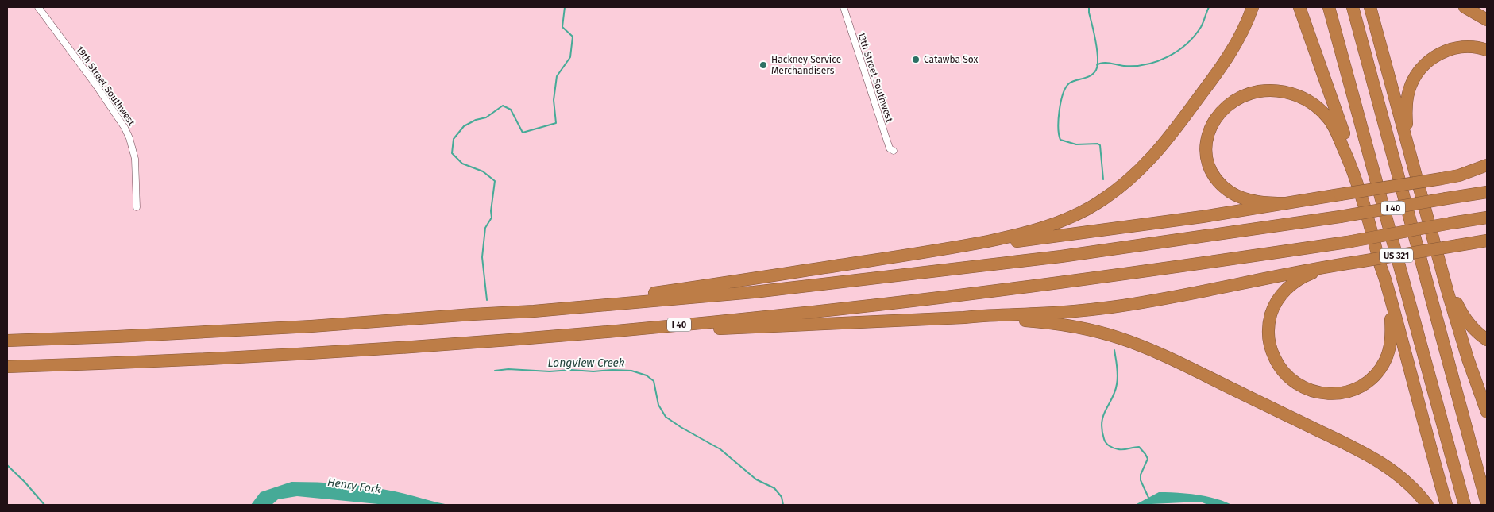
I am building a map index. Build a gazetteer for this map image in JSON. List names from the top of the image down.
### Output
{
  "streets": {
    "highway": ["I 40", "US 321"],
    "street": ["13th Street Southwest", "19th Street Southwest"]
  },
  "water": ["Longview Creek", "Henry Fork"],
  "places": ["Catawba Sox", "Hackney Service Merchandisers"]
}
